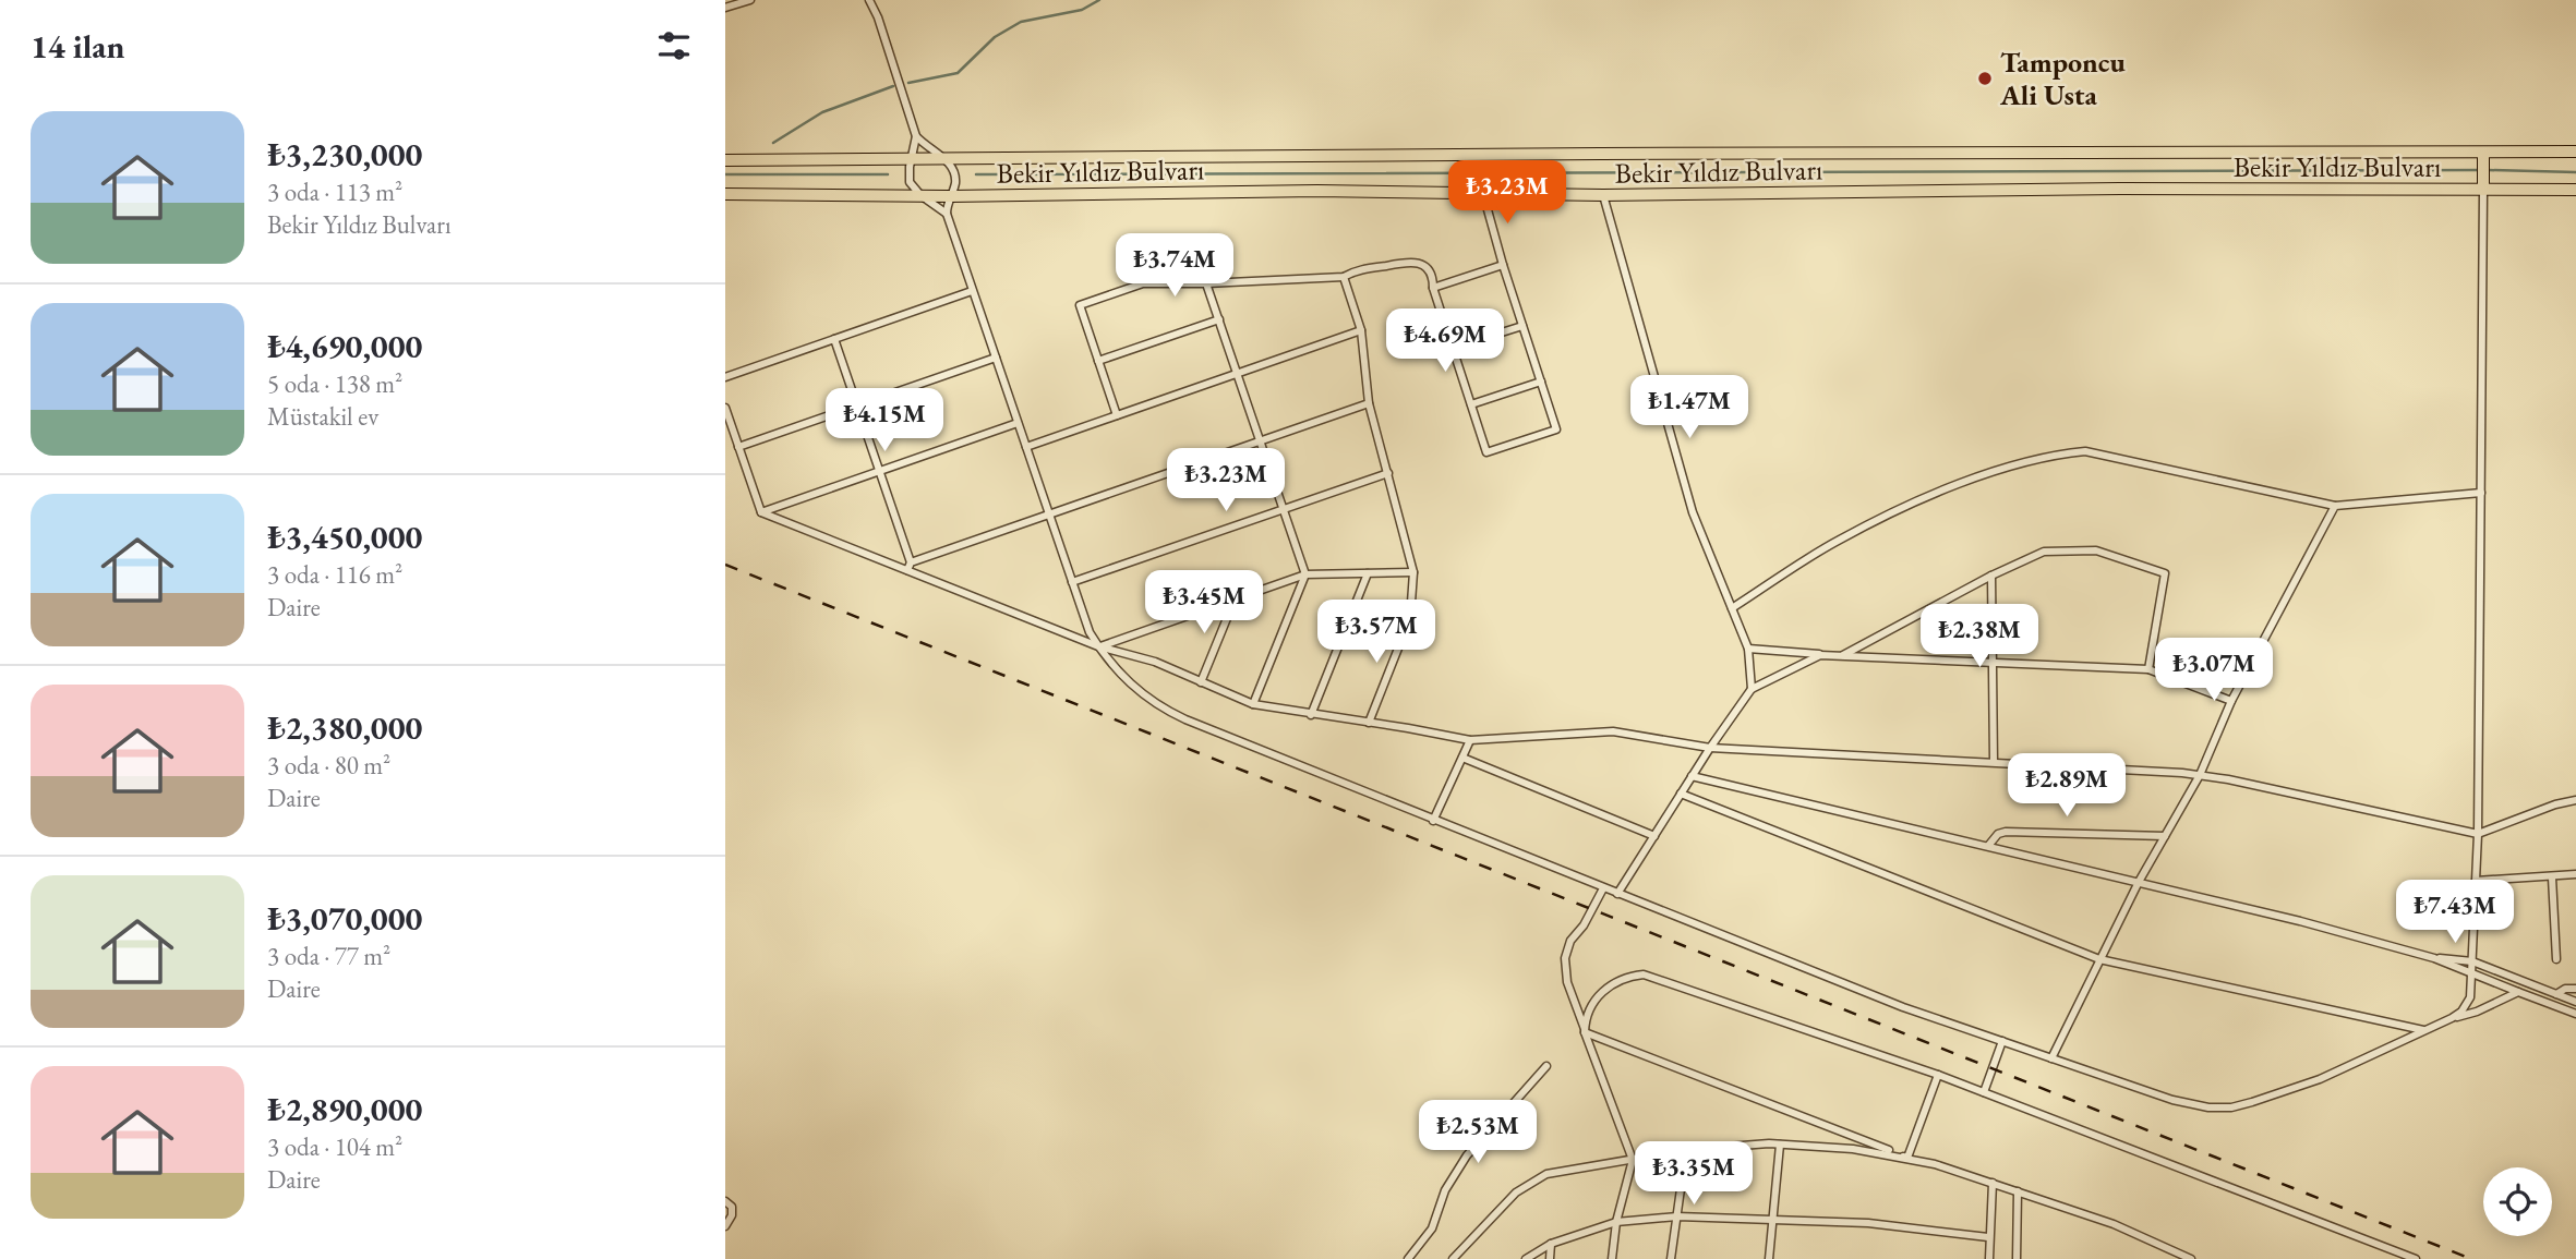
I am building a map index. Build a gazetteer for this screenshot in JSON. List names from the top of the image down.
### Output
{
  "streets": {
    "main road": ["Bekir Yıldız Bulvarı"]
  },
  "places": ["Tamponcu Ali Usta"],
  "page": {
    "heading": "14 ilan",
    "list": [
      {
        "name": "₺3,230,000",
        "note": "3 oda · 113 m² · Bekir Yıldız Bulvarı"
      },
      {
        "name": "₺4,690,000",
        "note": "5 oda · 138 m² · Müstakil ev"
      },
      {
        "name": "₺3,450,000",
        "note": "3 oda · 116 m² · Daire"
      },
      {
        "name": "₺2,380,000",
        "note": "3 oda · 80 m² · Daire"
      },
      {
        "name": "₺3,070,000",
        "note": "3 oda · 77 m² · Daire"
      },
      {
        "name": "₺2,890,000",
        "note": "3 oda · 104 m² · Daire"
      }
    ],
    "price": [
      "₺3.23M",
      "₺3.74M",
      "₺4.69M",
      "₺1.47M",
      "₺4.15M",
      "₺3.23M",
      "₺3.45M",
      "₺3.57M",
      "₺2.38M",
      "₺3.07M",
      "₺2.89M",
      "₺7.43M",
      "₺2.53M",
      "₺3.35M"
    ]
  }
}
